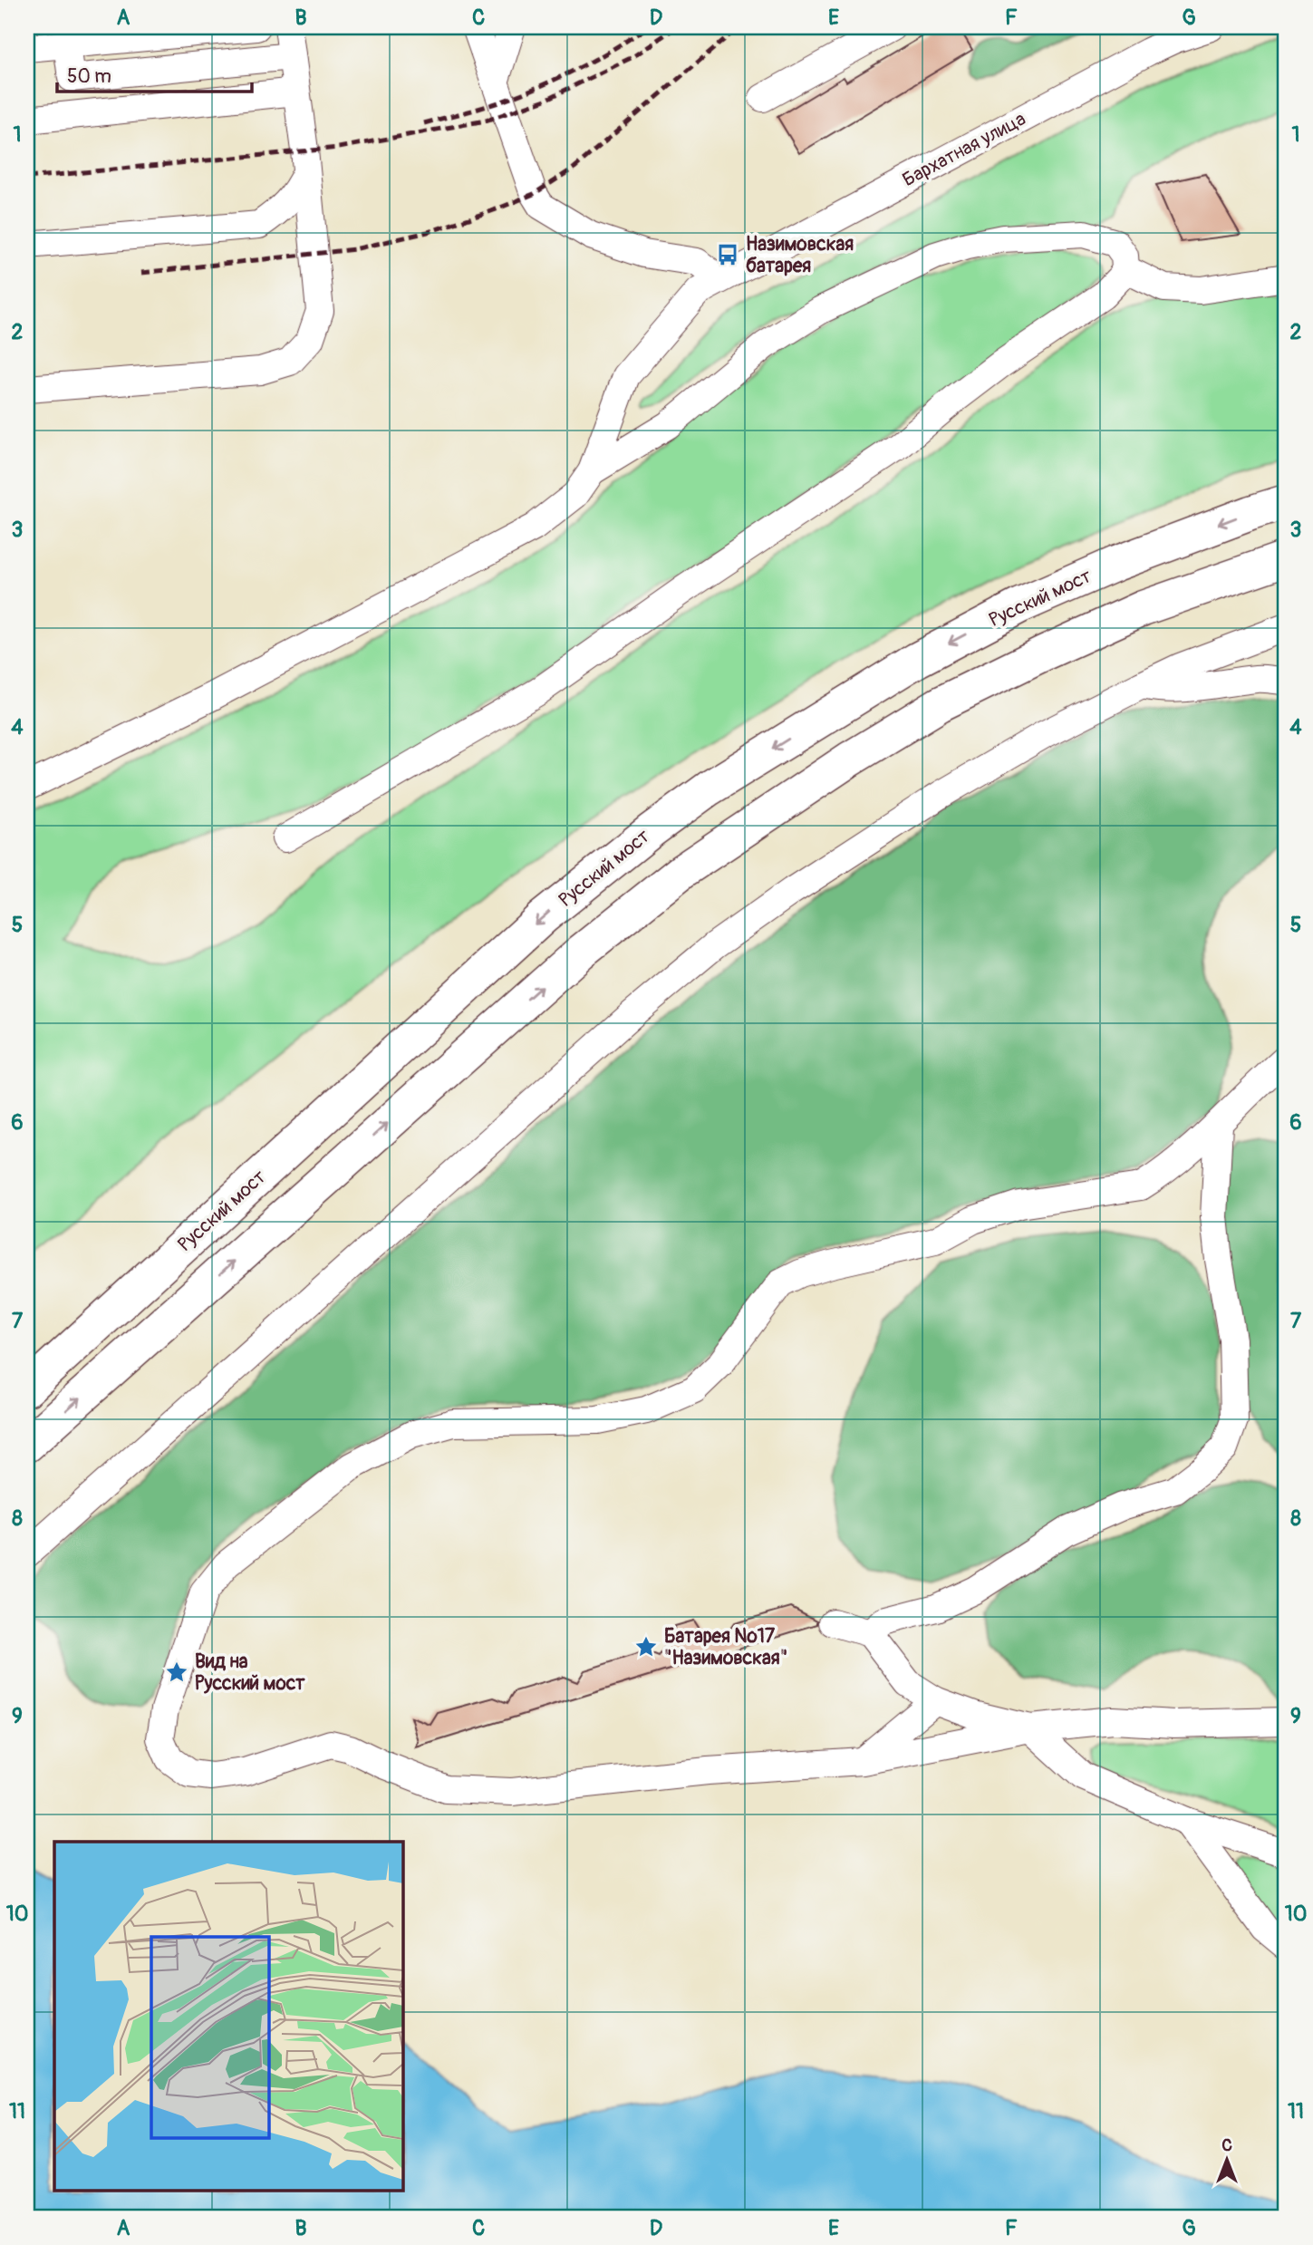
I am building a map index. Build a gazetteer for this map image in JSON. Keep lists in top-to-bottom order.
{
  "streets": {
    "main road": ["Русский мост"],
    "street": ["Бархатная улица"]
  },
  "places": {
    "bus stop": ["Назимовская батарея"],
    "place": ["Батарея №17 \"Назимовская\"", "Вид на Русский мост"]
  },
  "scale_bar": "50 m",
  "north": "top",
  "grid": {
    "columns": [
      "A",
      "B",
      "C",
      "D",
      "E",
      "F",
      "G"
    ],
    "rows": [
      "1",
      "2",
      "3",
      "4",
      "5",
      "6",
      "7",
      "8",
      "9",
      "10",
      "11"
    ]
  }
}
